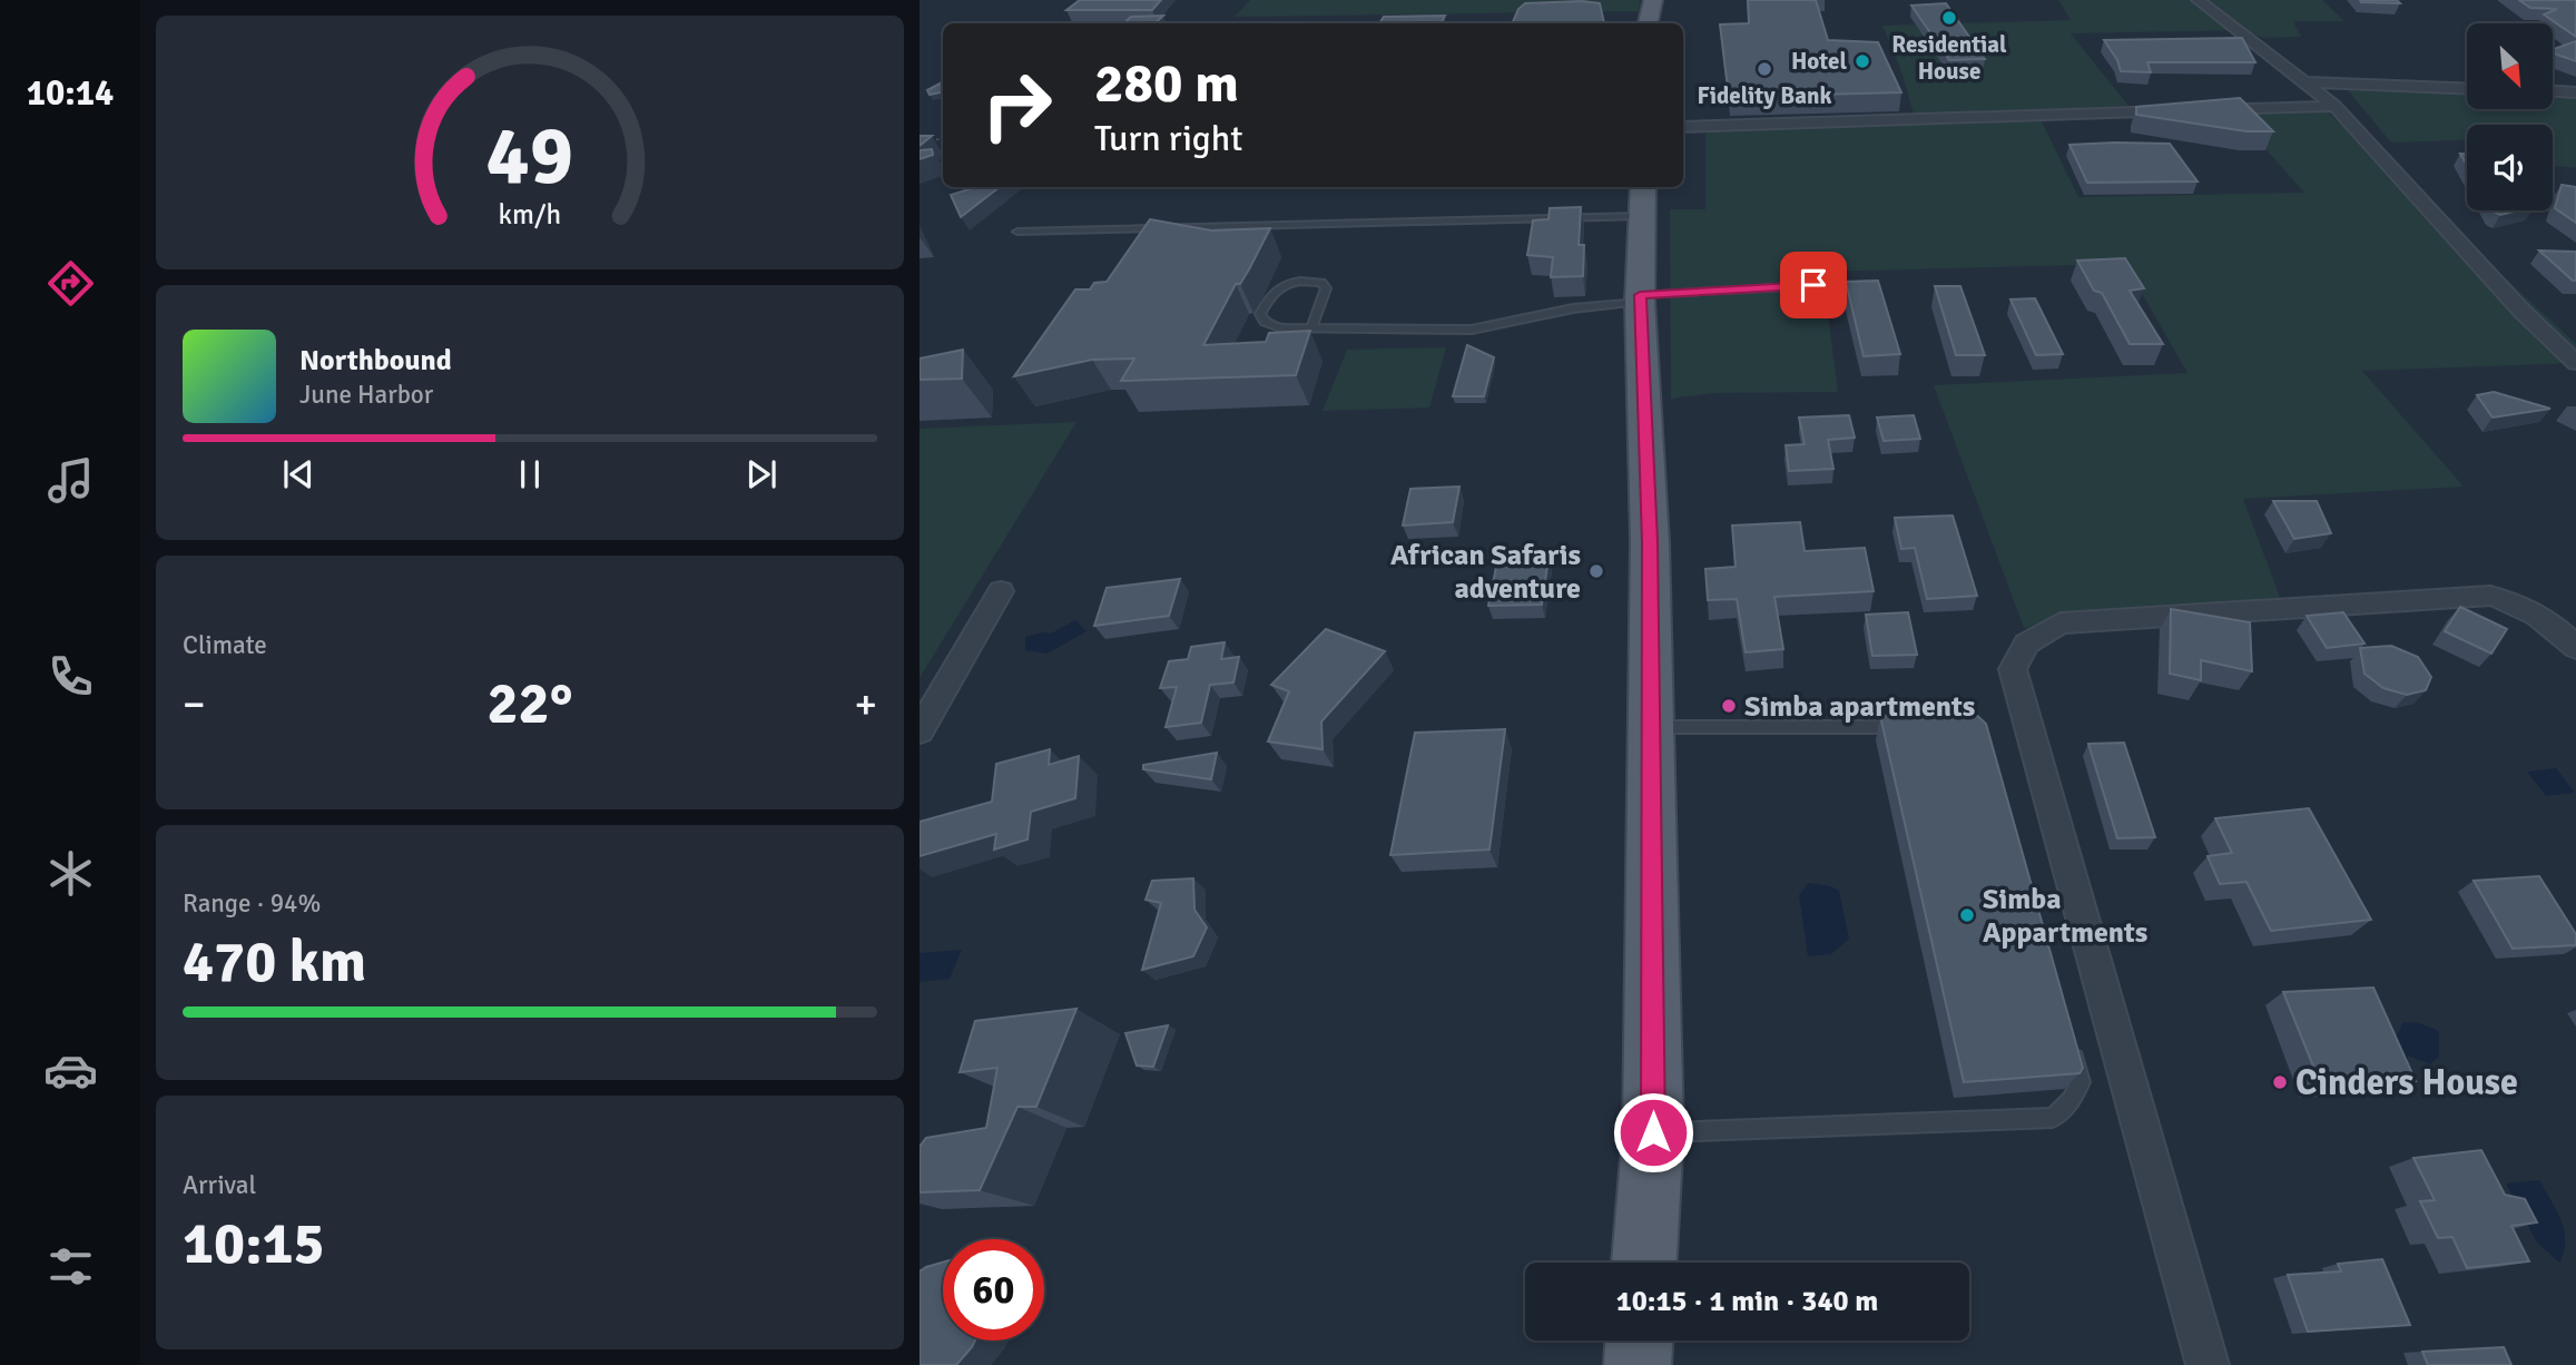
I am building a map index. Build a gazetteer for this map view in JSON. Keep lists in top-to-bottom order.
{
  "places": [
    "Residential House",
    "Hotel",
    "Fidelity Bank",
    "African Safaris adventure",
    "Simba apartments",
    "Simba Appartments",
    "Cinders House"
  ],
  "north": "bottom right",
  "page": {
    "tabs": "10:14",
    "turn": ["280 m", "Turn right"],
    "song": ["Northbound", "June Harbor"],
    "tile": [
      "Climate",
      ["Range · 94%", "470 km"],
      ["Arrival", "10:15"]
    ],
    "heat": ["−", "22°", "+"],
    "limit": "60",
    "trip": "10:15 · 1 min · 340 m",
    "gauge": ["49", "km/h"]
  }
}
